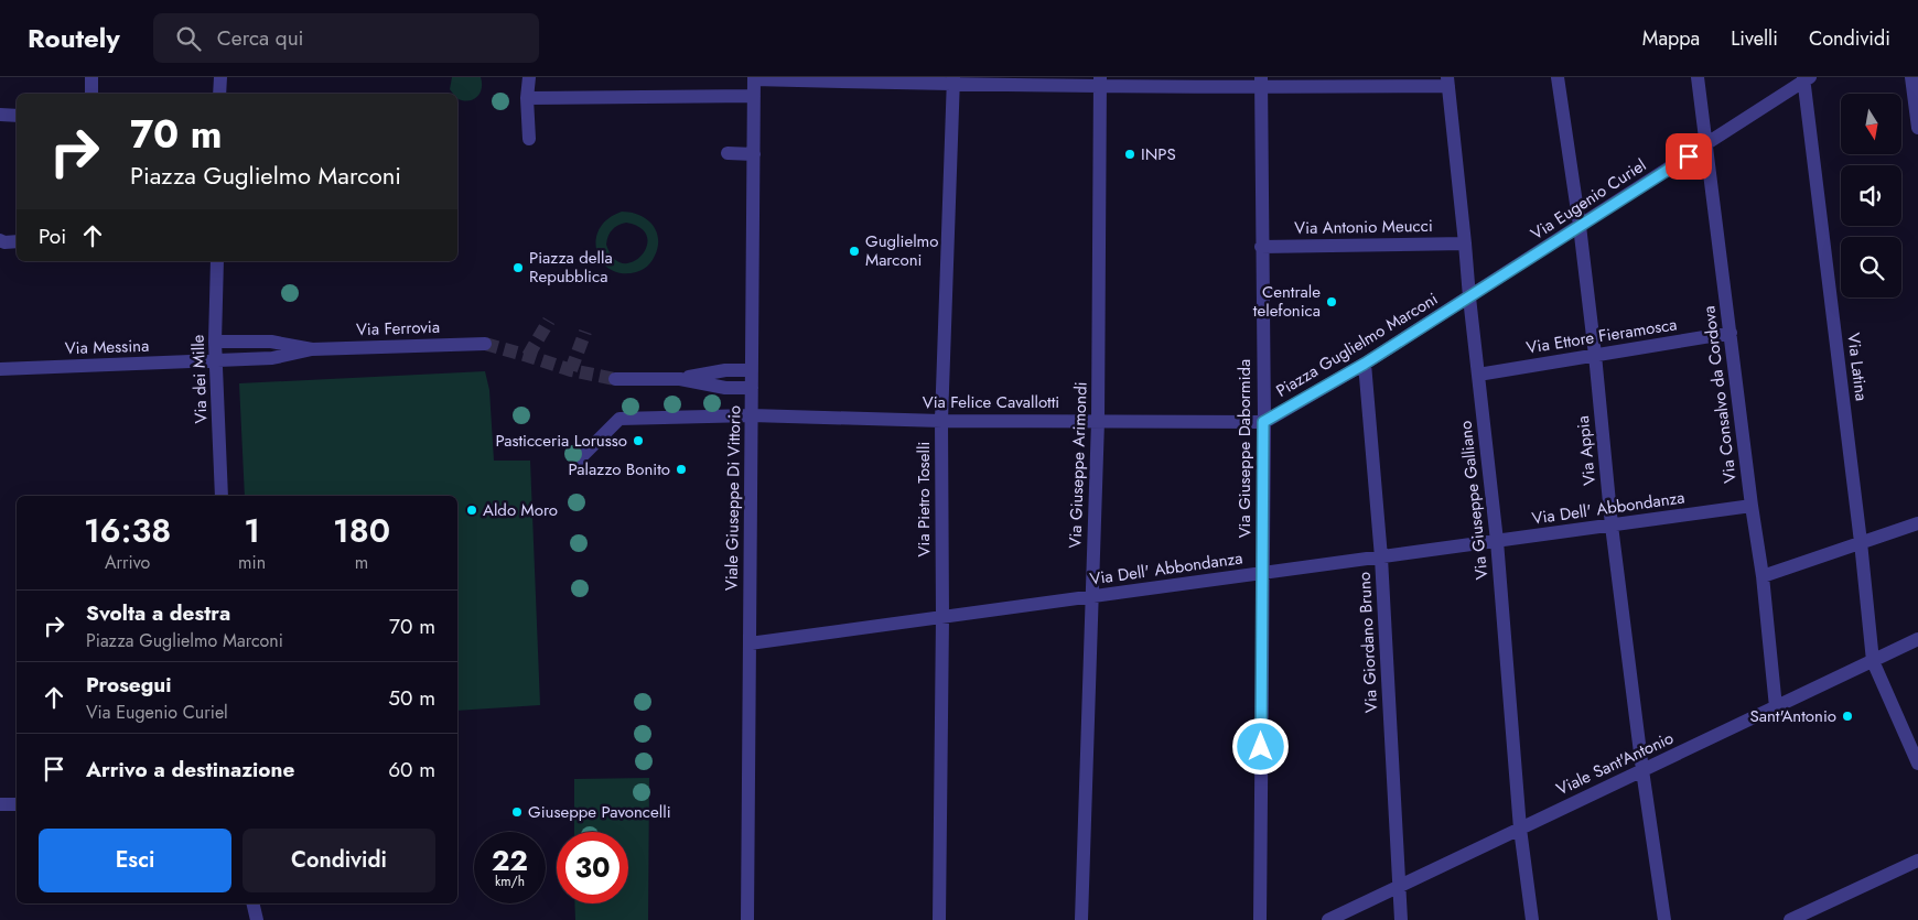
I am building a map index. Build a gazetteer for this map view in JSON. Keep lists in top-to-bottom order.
{
  "streets": {
    "street": [
      "Via Eugenio Curiel",
      "Via Antonio Meucci",
      "Via Ferrovia",
      "Via Ettore Fieramosca",
      "Piazza Guglielmo Marconi",
      "Via Messina",
      "Via Latina",
      "Via dei Mille",
      "Via Consalvo da Cordova",
      "Via Felice Cavallotti",
      "Via Giuseppe Dabormida",
      "Via Appia",
      "Via Giuseppe Arimondi",
      "Viale Giuseppe Di Vittorio",
      "Via Pietro Toselli",
      "Via Giuseppe Galliano",
      "Via Dell' Abbondanza",
      "Via Giordano Bruno",
      "Viale Sant'Antonio"
    ]
  },
  "crossings": [
    ["Via Eugenio Curiel", "Piazza Guglielmo Marconi"],
    ["Via Eugenio Curiel", "Via Latina"],
    ["Via Eugenio Curiel", "Via Consalvo da Cordova"],
    ["Via Eugenio Curiel", "Via Appia"],
    ["Via Eugenio Curiel", "Via Giuseppe Galliano"],
    ["Via Antonio Meucci", "Via Giuseppe Dabormida"],
    ["Via Antonio Meucci", "Via Giuseppe Galliano"],
    ["Via Ferrovia", "Via Messina"],
    ["Via Ferrovia", "Via dei Mille"],
    ["Via Ettore Fieramosca", "Via Consalvo da Cordova"],
    ["Via Ettore Fieramosca", "Via Appia"],
    ["Via Ettore Fieramosca", "Via Giuseppe Galliano"],
    ["Piazza Guglielmo Marconi", "Via Felice Cavallotti"],
    ["Piazza Guglielmo Marconi", "Via Giuseppe Dabormida"],
    ["Piazza Guglielmo Marconi", "Via Giuseppe Galliano"],
    ["Piazza Guglielmo Marconi", "Via Giordano Bruno"],
    ["Via Messina", "Via dei Mille"],
    ["Via Latina", "Viale Sant'Antonio"],
    ["Via Consalvo da Cordova", "Via Dell' Abbondanza"],
    ["Via Consalvo da Cordova", "Viale Sant'Antonio"],
    ["Via Felice Cavallotti", "Via Giuseppe Dabormida"],
    ["Via Felice Cavallotti", "Via Giuseppe Arimondi"],
    ["Via Felice Cavallotti", "Viale Giuseppe Di Vittorio"],
    ["Via Felice Cavallotti", "Via Pietro Toselli"],
    ["Via Giuseppe Dabormida", "Via Dell' Abbondanza"],
    ["Via Appia", "Via Dell' Abbondanza"],
    ["Via Appia", "Viale Sant'Antonio"],
    ["Via Giuseppe Arimondi", "Via Dell' Abbondanza"],
    ["Viale Giuseppe Di Vittorio", "Via Dell' Abbondanza"],
    ["Via Pietro Toselli", "Via Dell' Abbondanza"],
    ["Via Giuseppe Galliano", "Via Dell' Abbondanza"],
    ["Via Giuseppe Galliano", "Viale Sant'Antonio"],
    ["Via Dell' Abbondanza", "Via Giordano Bruno"],
    ["Via Giordano Bruno", "Viale Sant'Antonio"]
  ],
  "places": [
    "INPS",
    "Guglielmo Marconi",
    "Piazza della Repubblica",
    "Centrale telefonica",
    "Pasticceria Lorusso",
    "Palazzo Bonito",
    "Aldo Moro",
    "Sant'Antonio",
    "Giuseppe Pavoncelli"
  ],
  "north": "bottom",
  "page": {
    "header": "Routely",
    "search": "Cerca qui",
    "nav": ["Mappa", "Livelli", "Condividi"],
    "turn": ["70 m", "Piazza Guglielmo Marconi"],
    "then": "Poi",
    "eta": [
      "16:38",
      "Arrivo",
      "1",
      "min",
      "180",
      "m"
    ],
    "list": [
      {
        "name": "Svolta a destra",
        "note": "Piazza Guglielmo Marconi",
        "value": "70 m"
      },
      {
        "name": "Prosegui",
        "note": "Via Eugenio Curiel",
        "value": "50 m"
      },
      {
        "name": "Arrivo a destinazione",
        "value": "60 m"
      }
    ],
    "buttons": ["Esci", "Condividi"],
    "speed": "22 km/h",
    "limit": "30"
  }
}
